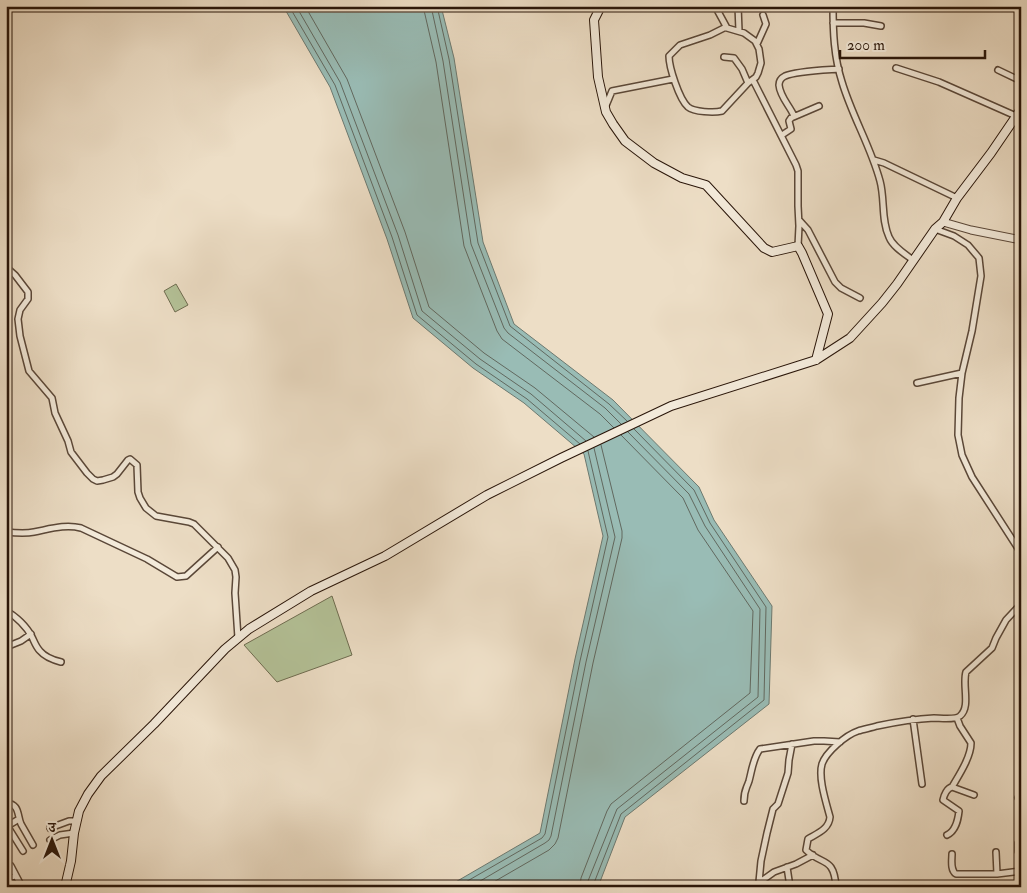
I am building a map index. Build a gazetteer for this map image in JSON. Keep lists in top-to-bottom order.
{
  "scale_bar": "200 m",
  "north": "top"
}
